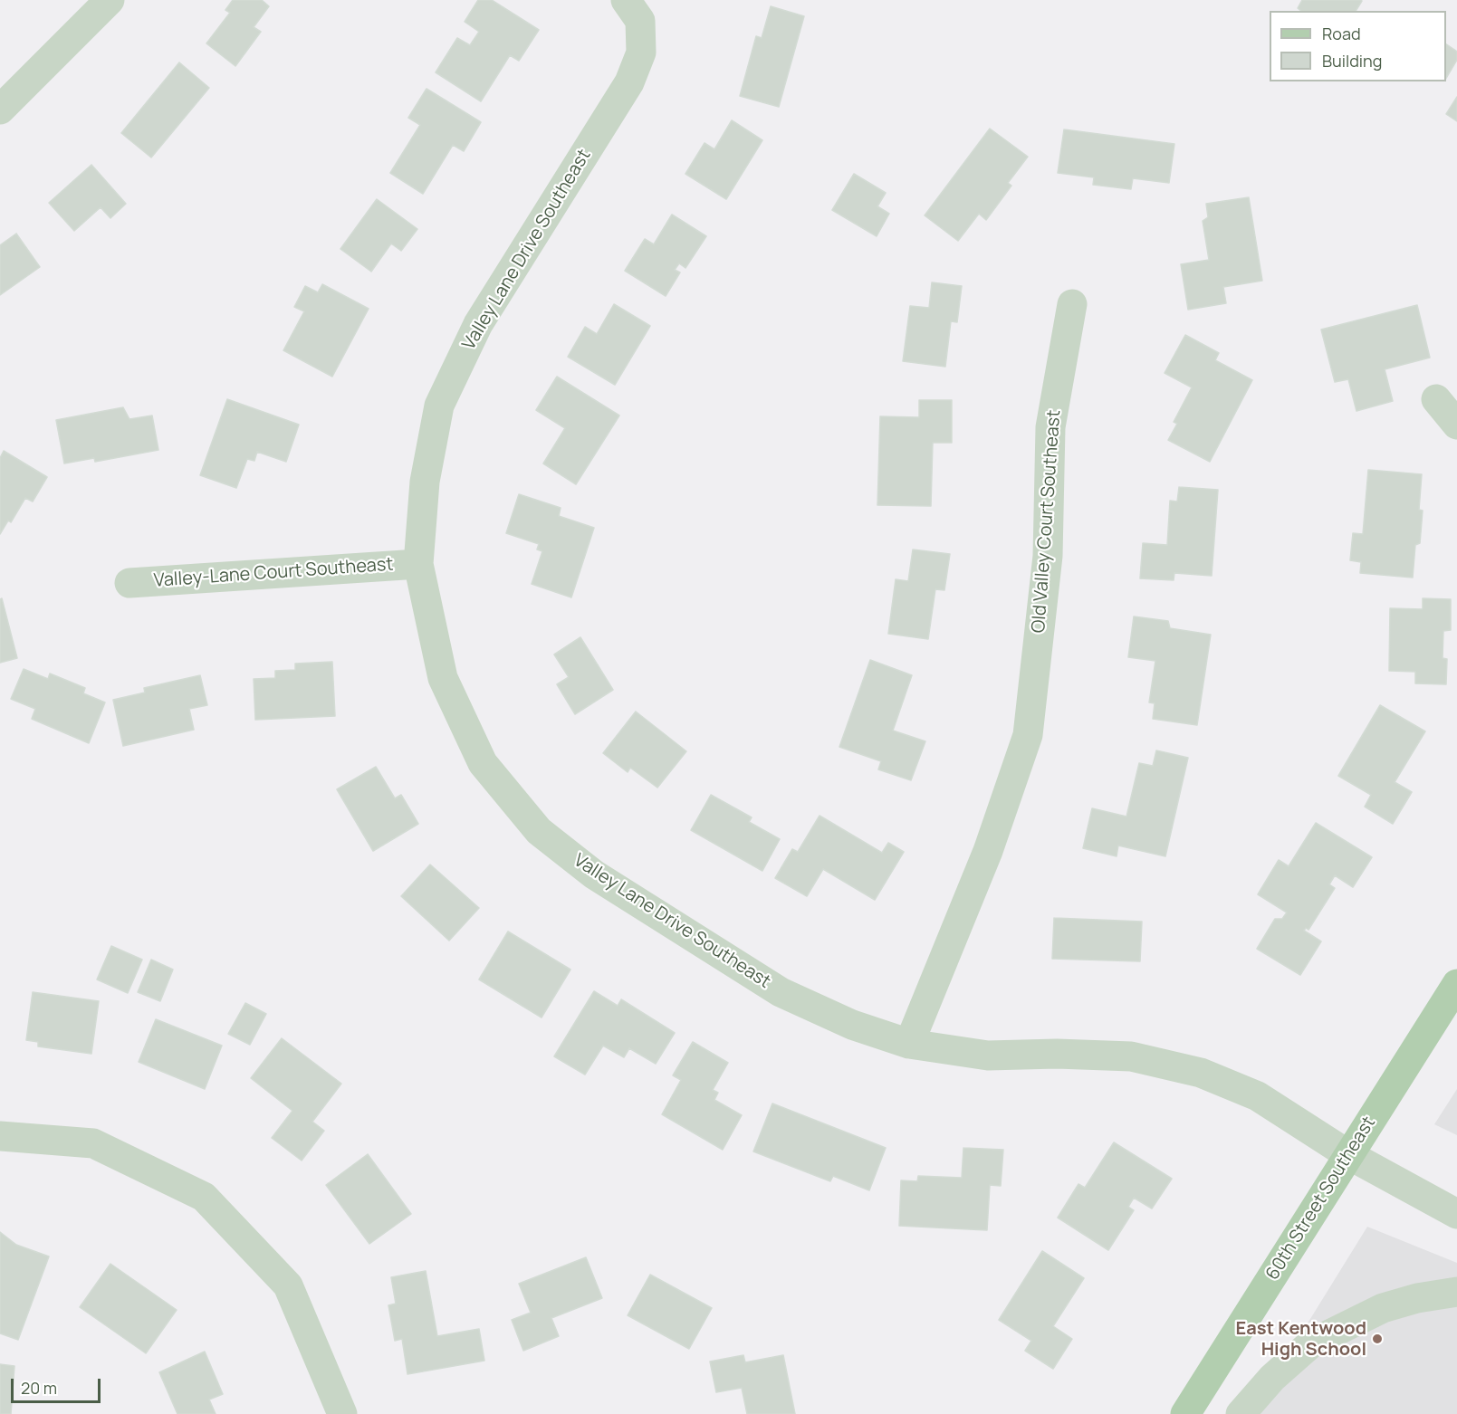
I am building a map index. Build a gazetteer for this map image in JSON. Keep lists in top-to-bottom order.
{
  "streets": {
    "main road": ["60th Street Southeast"],
    "street": ["Valley Lane Drive Southeast", "Old Valley Court Southeast", "Valley-Lane Court Southeast"]
  },
  "crossings": [
    ["Valley Lane Drive Southeast", "Old Valley Court Southeast"],
    ["Valley Lane Drive Southeast", "Valley-Lane Court Southeast"],
    ["Valley Lane Drive Southeast", "60th Street Southeast"]
  ],
  "places": ["East Kentwood High School"],
  "legend": ["Road", "Building"],
  "scale_bar": "20 m"
}
